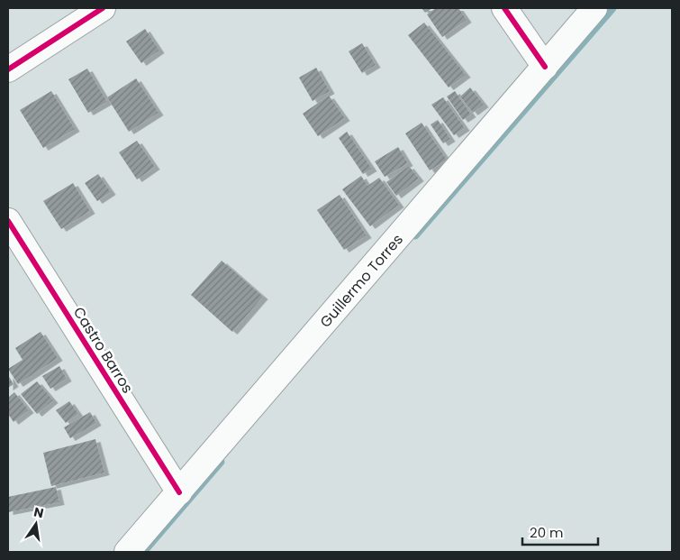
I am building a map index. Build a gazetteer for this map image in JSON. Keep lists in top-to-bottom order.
{
  "streets": {
    "main road": ["Guillermo Torres", "Castro Barros"]
  },
  "crossings": [
    ["Guillermo Torres", "Castro Barros"]
  ],
  "scale_bar": "20 m",
  "north": "top"
}
